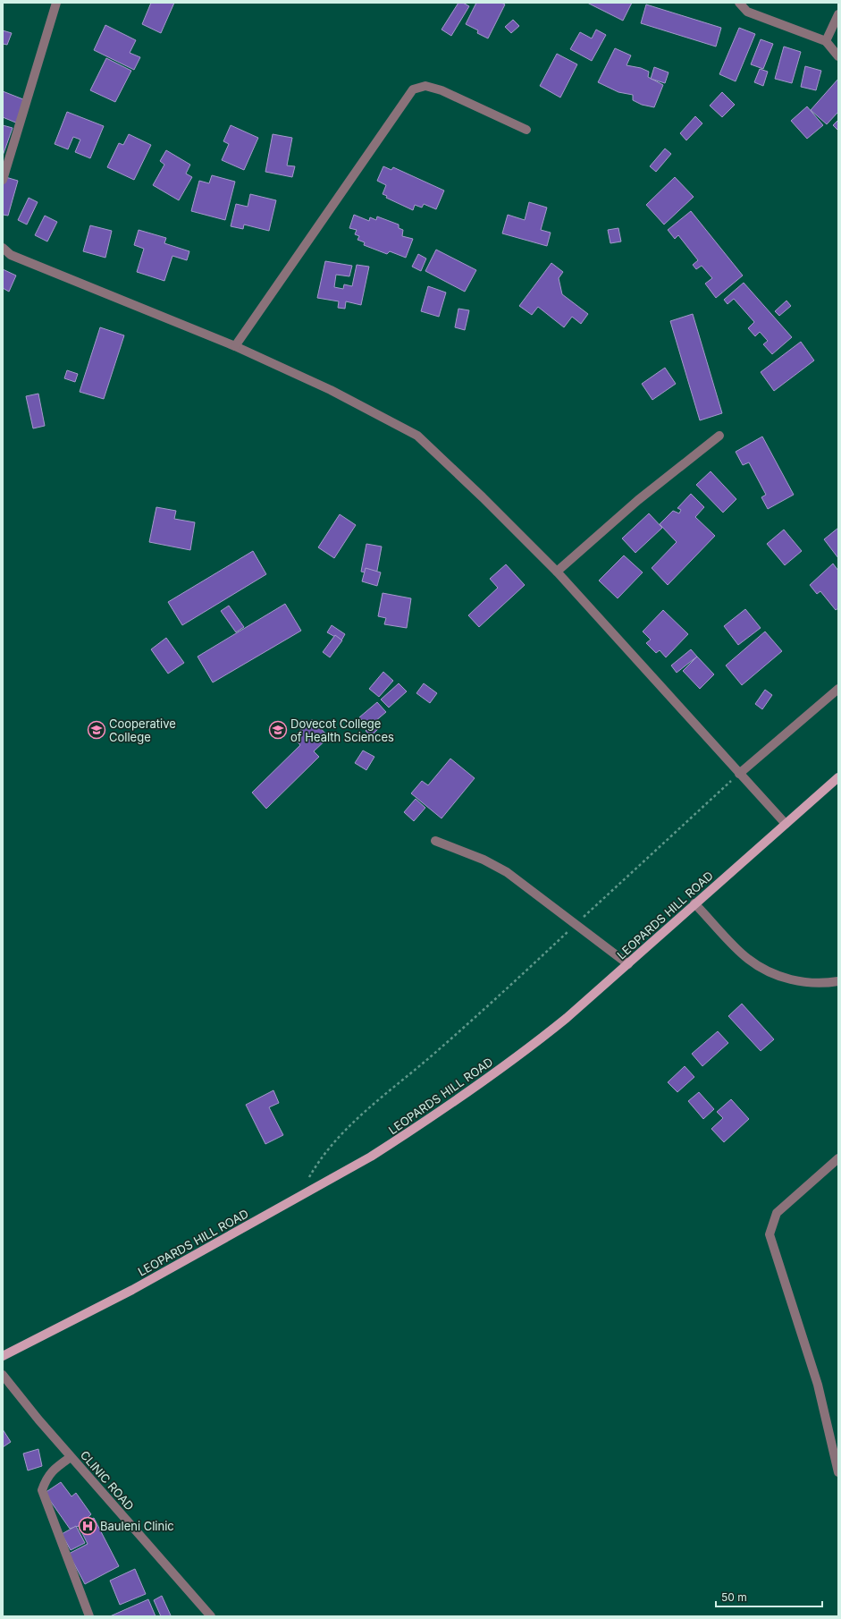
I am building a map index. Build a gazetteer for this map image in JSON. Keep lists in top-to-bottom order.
{
  "streets": {
    "main road": ["LEOPARDS HILL ROAD"],
    "street": ["CLINIC ROAD"]
  },
  "places": {
    "school or university": ["Cooperative College", "Dovecot College of Health Sciences"],
    "hospital": ["Bauleni Clinic"]
  },
  "scale_bar": "50 m"
}
